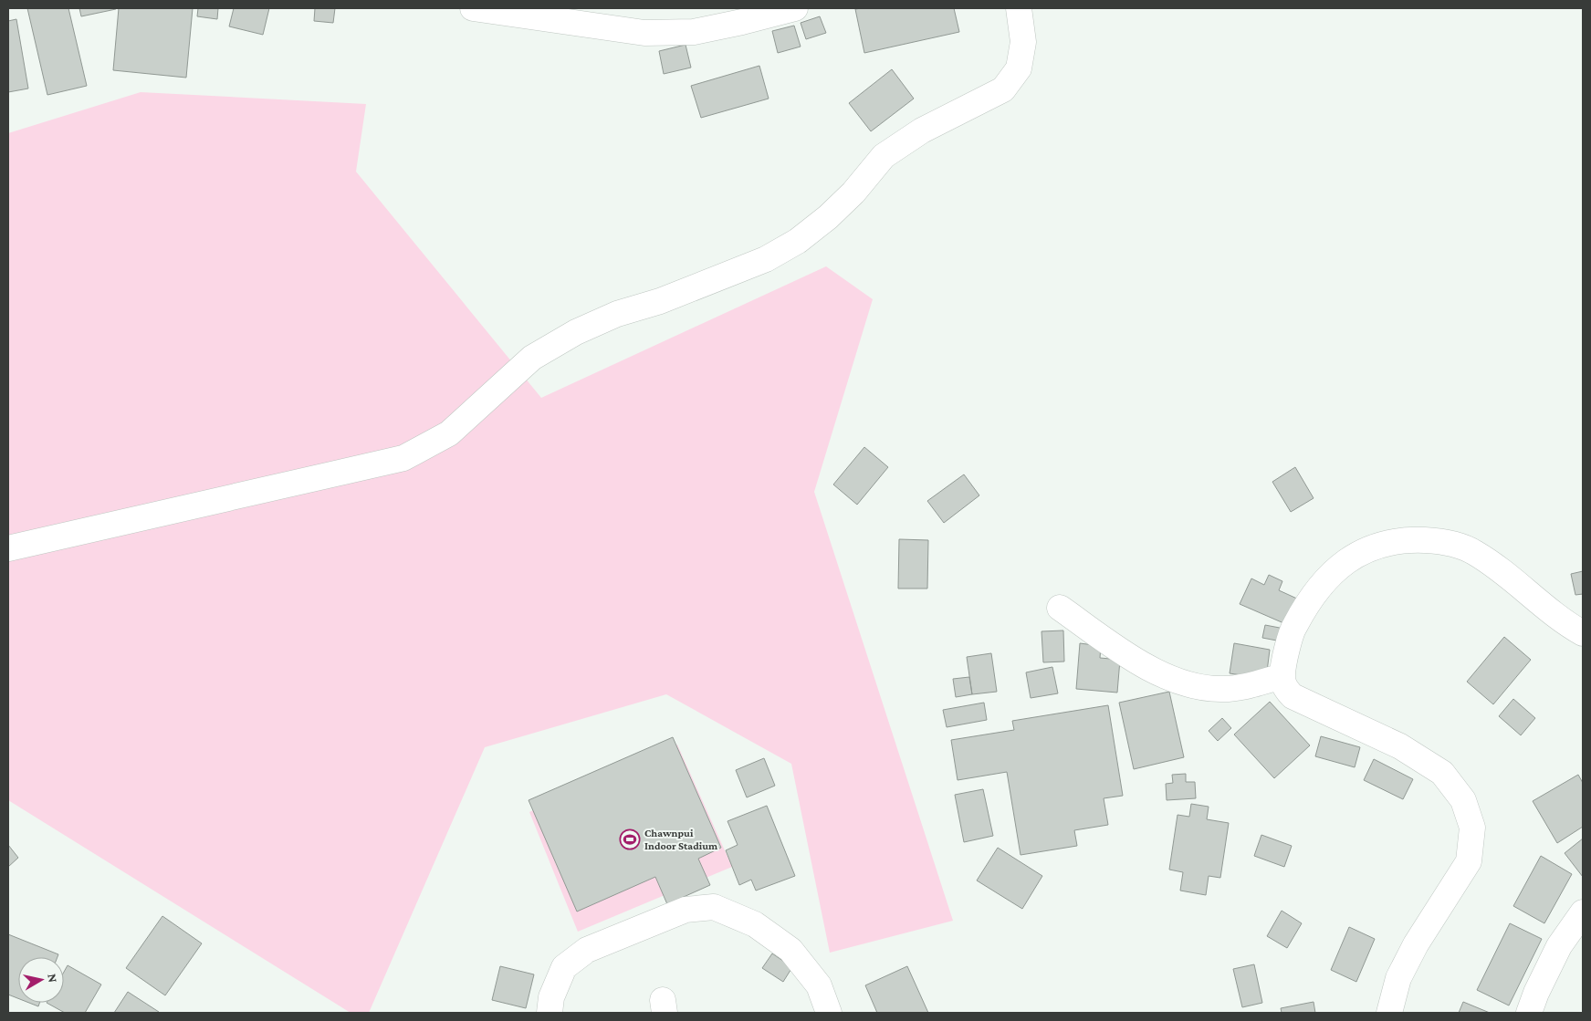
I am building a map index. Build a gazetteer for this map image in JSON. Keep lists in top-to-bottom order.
{
  "places": {
    "sports": ["Chawnpui Indoor Stadium"]
  },
  "north": "right"
}
